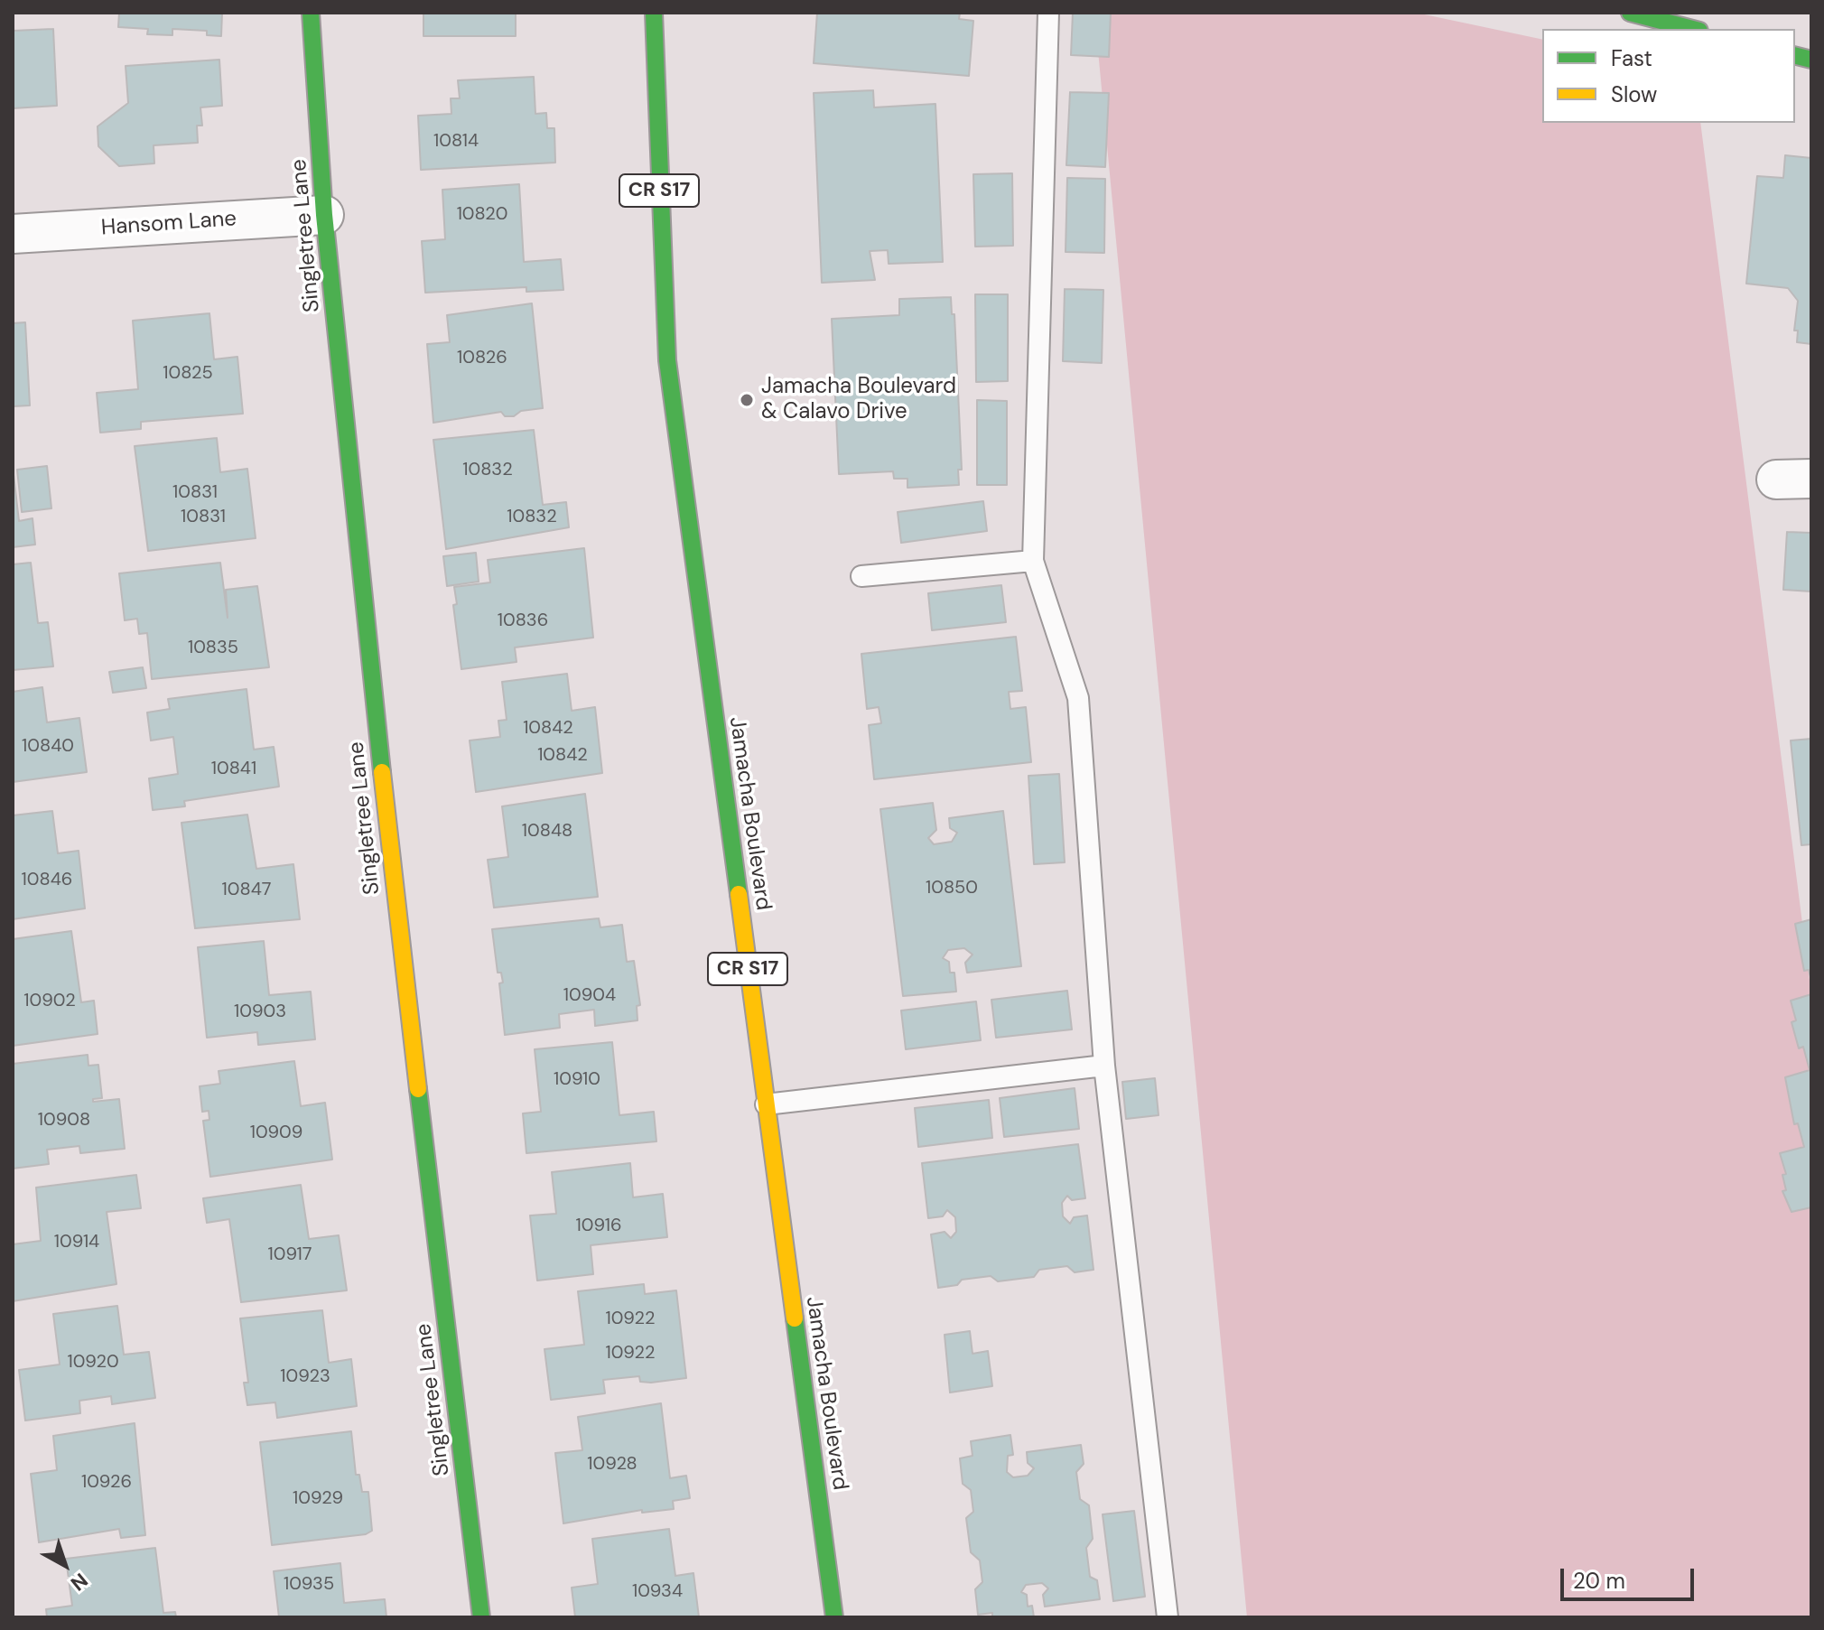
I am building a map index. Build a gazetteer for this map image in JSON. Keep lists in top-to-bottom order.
{
  "streets": {
    "street": [
      "CR S17",
      "Hansom Lane",
      "Singletree Lane",
      "Jamacha Boulevard"
    ]
  },
  "crossings": [
    ["Hansom Lane", "Singletree Lane"]
  ],
  "places": ["Jamacha Boulevard & Calavo Drive"],
  "house_numbers": [
    "10814",
    "10820",
    "10826",
    "10825",
    "10832",
    "10831",
    "10831",
    "10832",
    "10836",
    "10835",
    "10842",
    "10840",
    "10842",
    "10841",
    "10848",
    "10846",
    "10850",
    "10847",
    "10904",
    "10902",
    "10903",
    "10910",
    "10908",
    "10909",
    "10916",
    "10914",
    "10917",
    "10922",
    "10922",
    "10920",
    "10923",
    "10928",
    "10926",
    "10929",
    "10935",
    "10934"
  ],
  "legend": ["Fast", "Slow"],
  "scale_bar": "20 m",
  "north": "bottom right"
}
